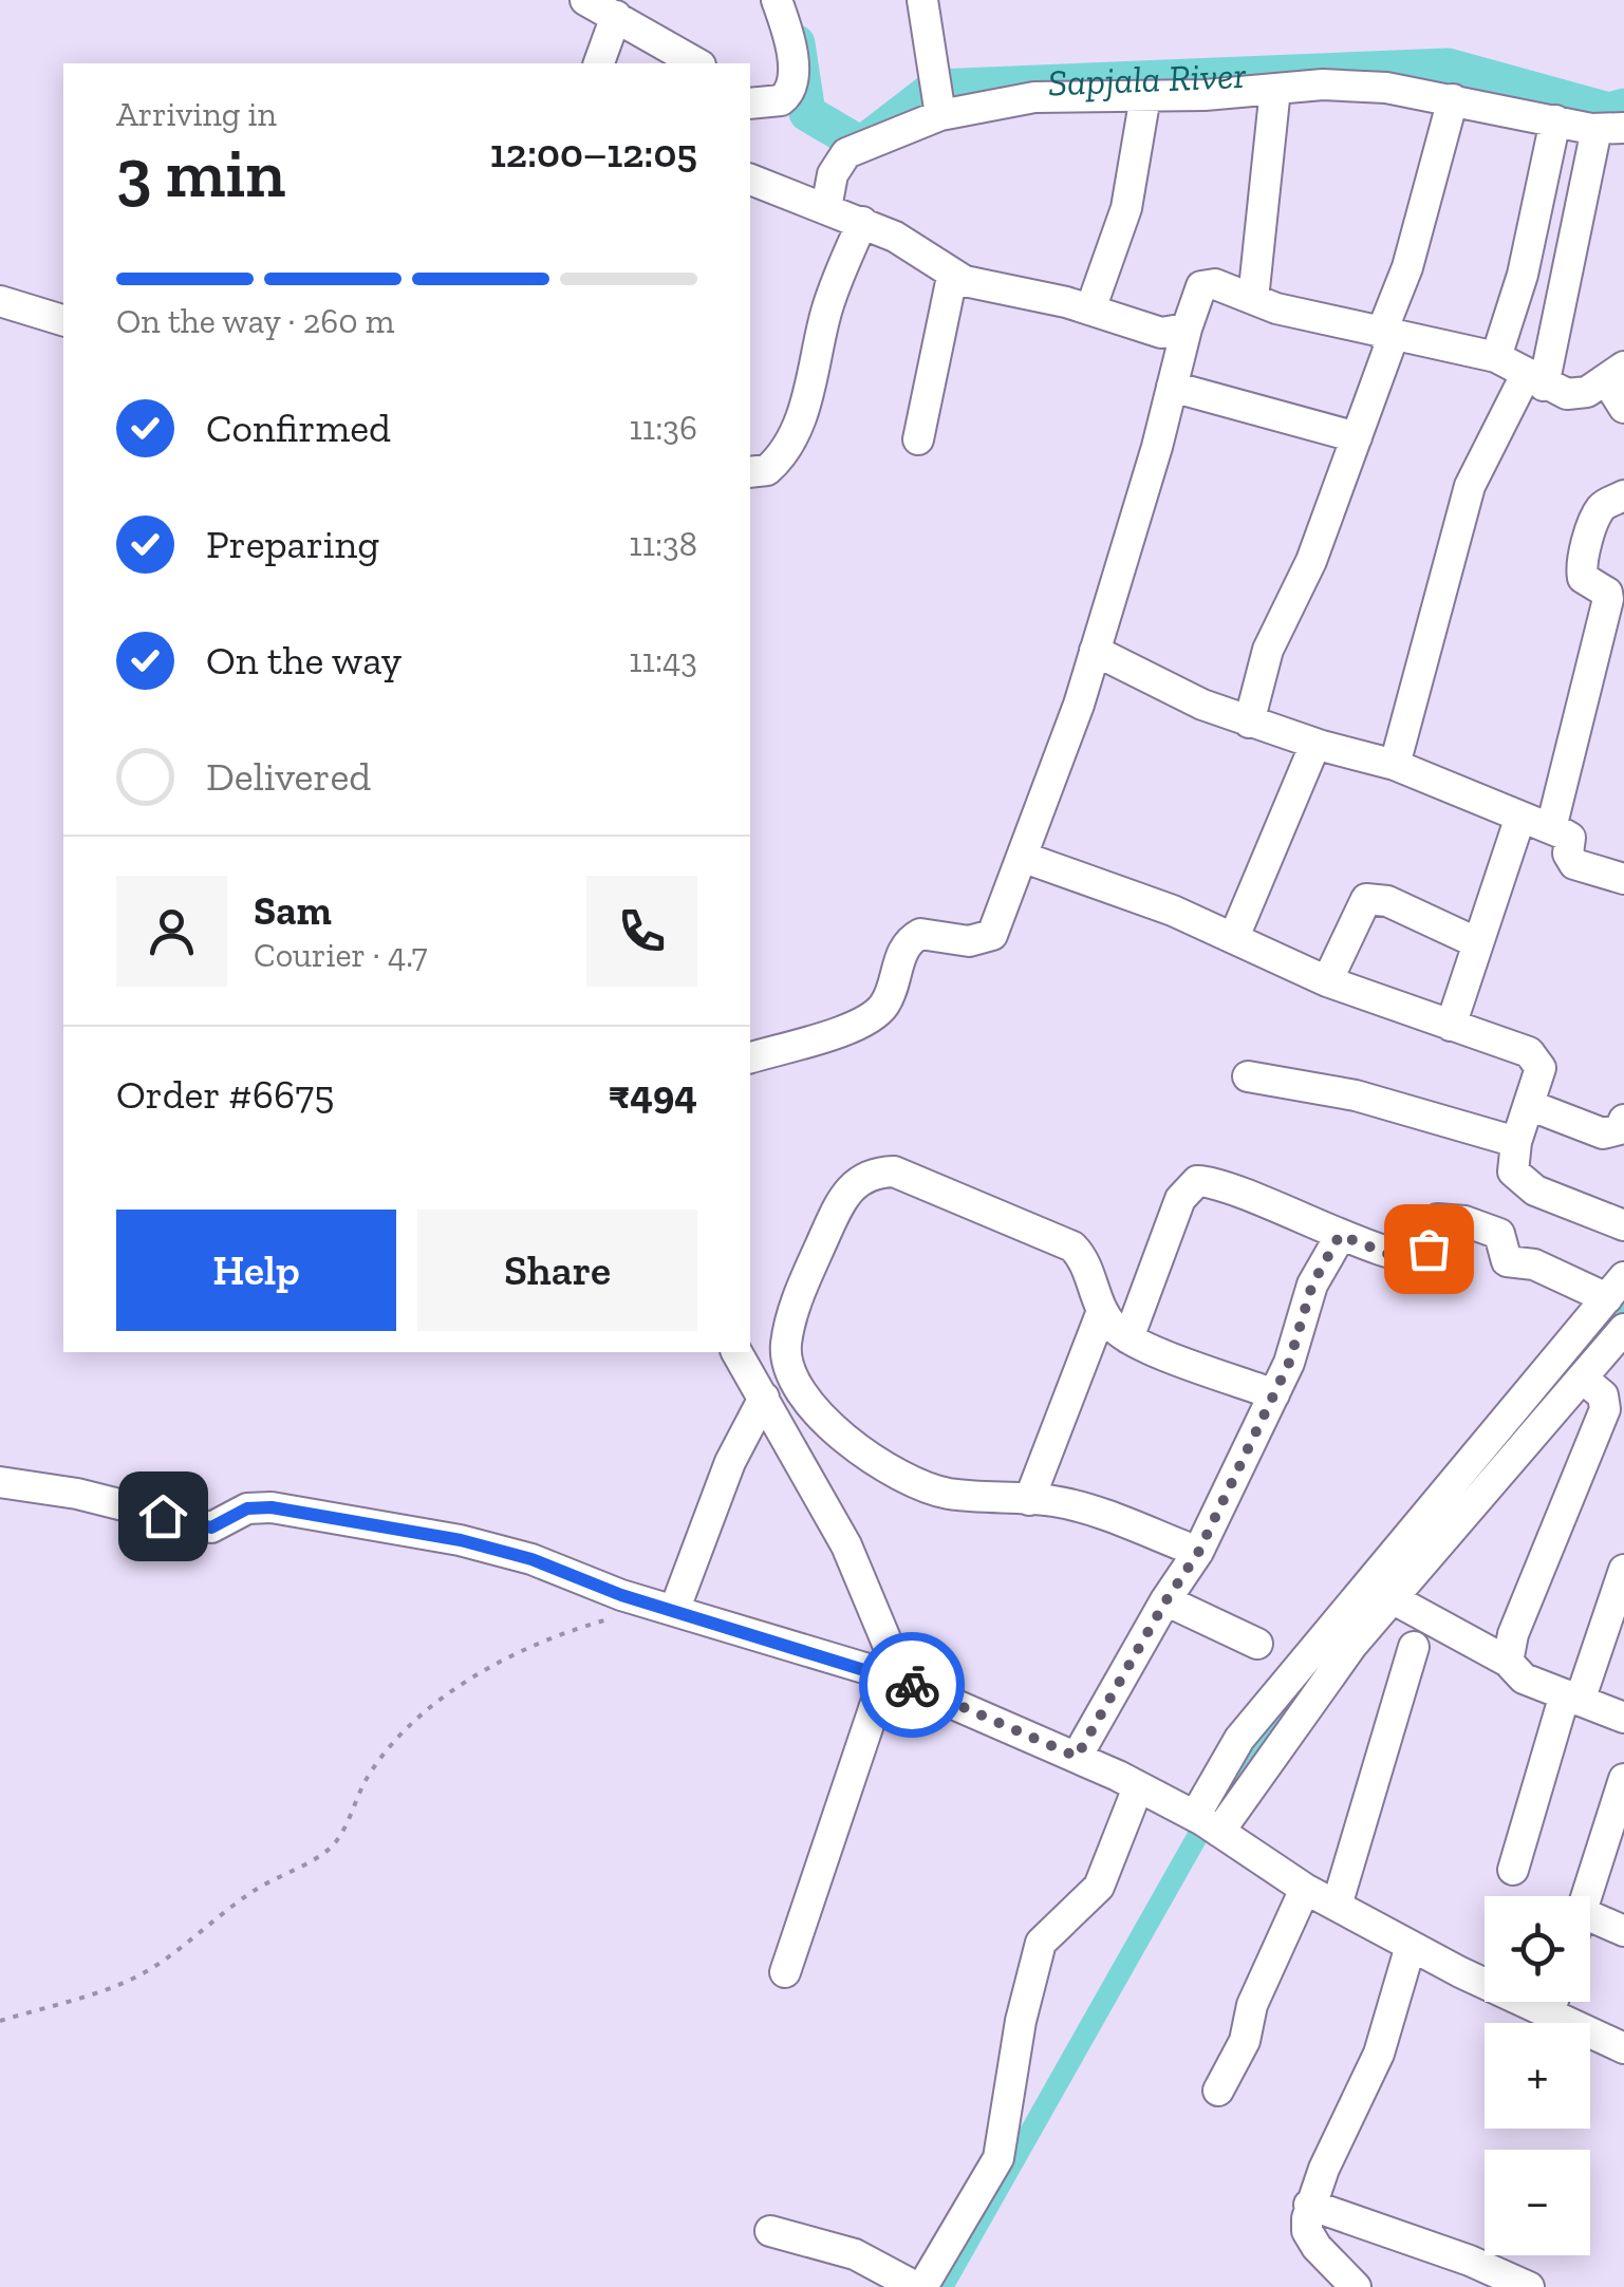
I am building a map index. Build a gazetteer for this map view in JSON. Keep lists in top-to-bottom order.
{
  "water": ["Sapjala River"],
  "page": {
    "heading": ["3 min", "Arriving in", "12:00–12:05"],
    "panel": [
      "Sam",
      "Courier · 4.7",
      "Order #6675",
      "₹494"
    ],
    "bar": "On the way · 260 m",
    "list": [
      ["Confirmed", "11:36"],
      ["Preparing", "11:38"],
      ["On the way", "11:43"],
      "Delivered"
    ],
    "buttons": ["Help", "Share"],
    "map_buttons": ["+", "−"]
  }
}
